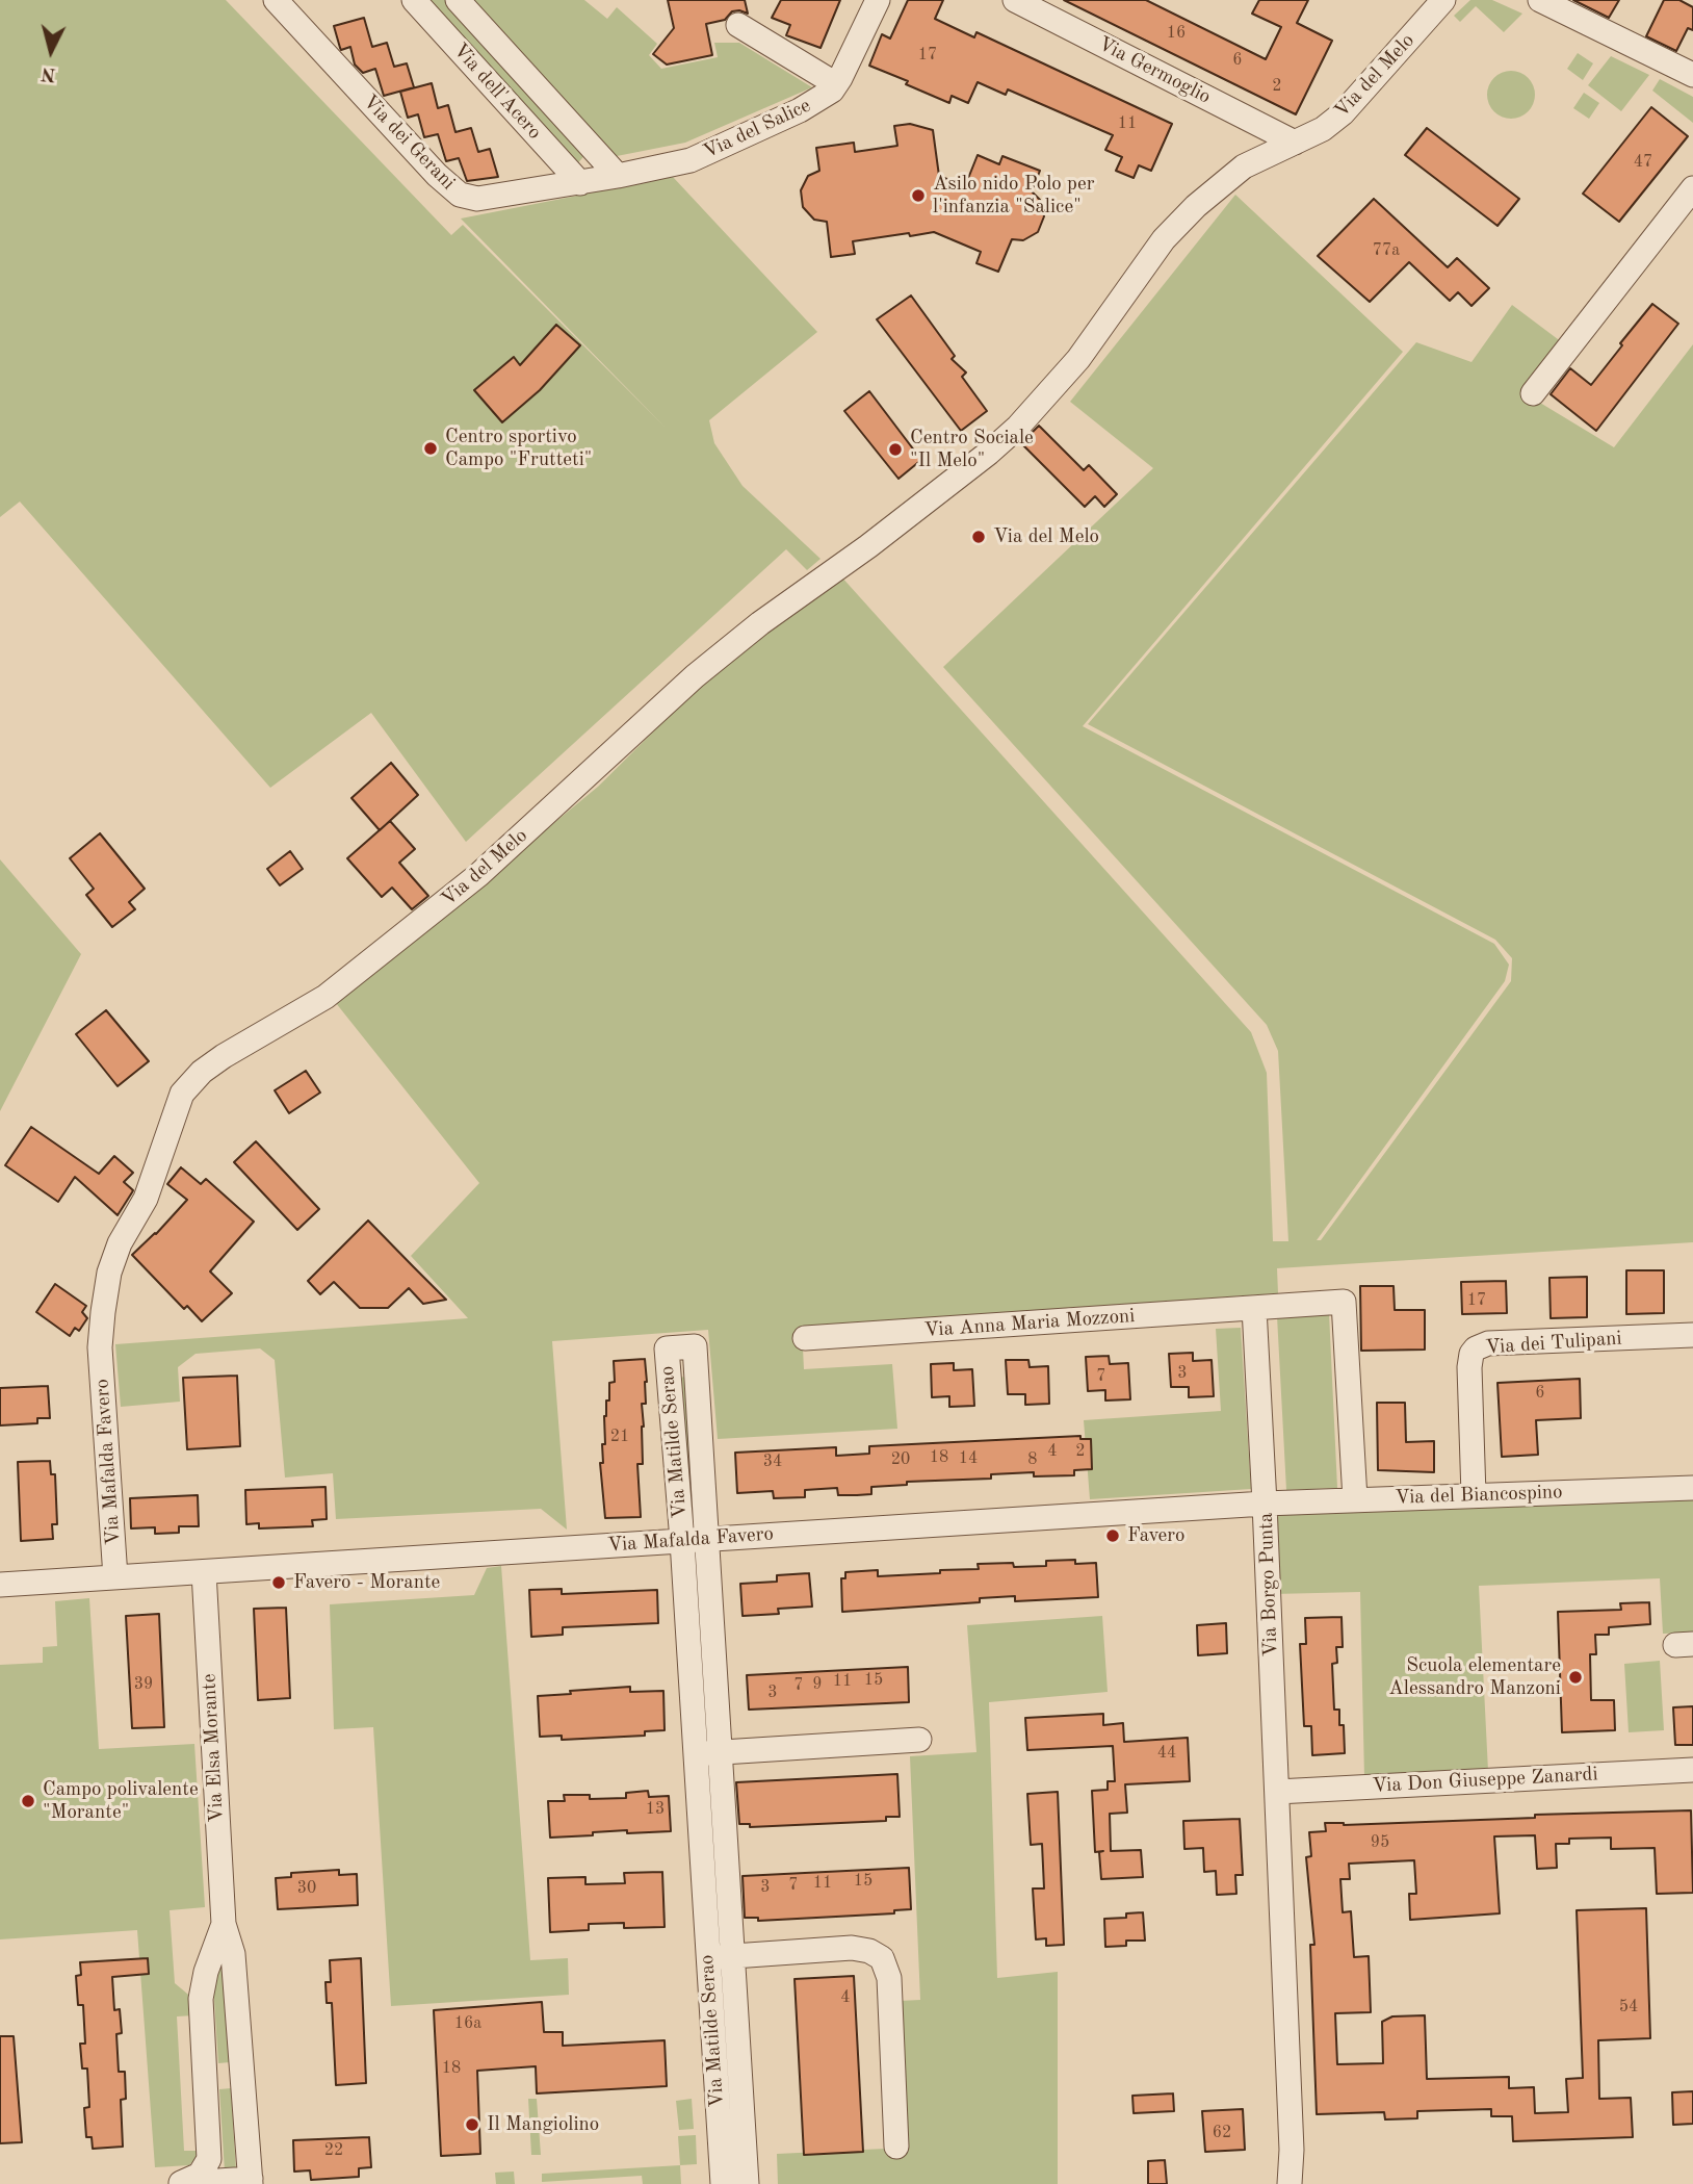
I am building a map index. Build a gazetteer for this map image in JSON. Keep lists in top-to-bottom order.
{
  "streets": {
    "street": [
      "Via Germoglio",
      "Via del Melo",
      "Via dell'Acero",
      "Via del Salice",
      "Via dei Gerani",
      "Via Anna Maria Mozzoni",
      "Via dei Tulipani",
      "Via Matilde Serao",
      "Via Mafalda Favero",
      "Via del Biancospino",
      "Via Borgo Punta",
      "Via Elsa Morante",
      "Via Don Giuseppe Zanardi"
    ]
  },
  "crossings": [
    ["Via Germoglio", "Via del Melo"],
    ["Via del Melo", "Via Mafalda Favero"],
    ["Via dell'Acero", "Via del Salice"],
    ["Via dell'Acero", "Via dei Gerani"],
    ["Via del Salice", "Via dei Gerani"],
    ["Via Anna Maria Mozzoni", "Via Borgo Punta"],
    ["Via dei Tulipani", "Via del Biancospino"],
    ["Via Matilde Serao", "Via Mafalda Favero"],
    ["Via Mafalda Favero", "Via del Biancospino"],
    ["Via Mafalda Favero", "Via Borgo Punta"],
    ["Via Mafalda Favero", "Via Elsa Morante"],
    ["Via del Biancospino", "Via Borgo Punta"],
    ["Via Borgo Punta", "Via Don Giuseppe Zanardi"]
  ],
  "places": [
    "Asilo nido Polo per l'infanzia \"Salice\"",
    "Centro sportivo Campo \"Frutteti\"",
    "Centro Sociale \"Il Melo\"",
    "Via del Melo",
    "Favero",
    "Favero - Morante",
    "Scuola elementare Alessandro Manzoni",
    "Campo polivalente \"Morante\"",
    "Il Mangiolino"
  ],
  "house_numbers": [
    "16",
    "17",
    "6",
    "2",
    "11",
    "47",
    "77a",
    "17",
    "3",
    "7",
    "6",
    "21",
    "4",
    "2",
    "18",
    "14",
    "20",
    "8",
    "34",
    "15",
    "11",
    "39",
    "9",
    "7",
    "3",
    "44",
    "13",
    "95",
    "15",
    "11",
    "7",
    "3",
    "30",
    "4",
    "54",
    "16a",
    "18",
    "62",
    "22"
  ],
  "north": "bottom"
}
